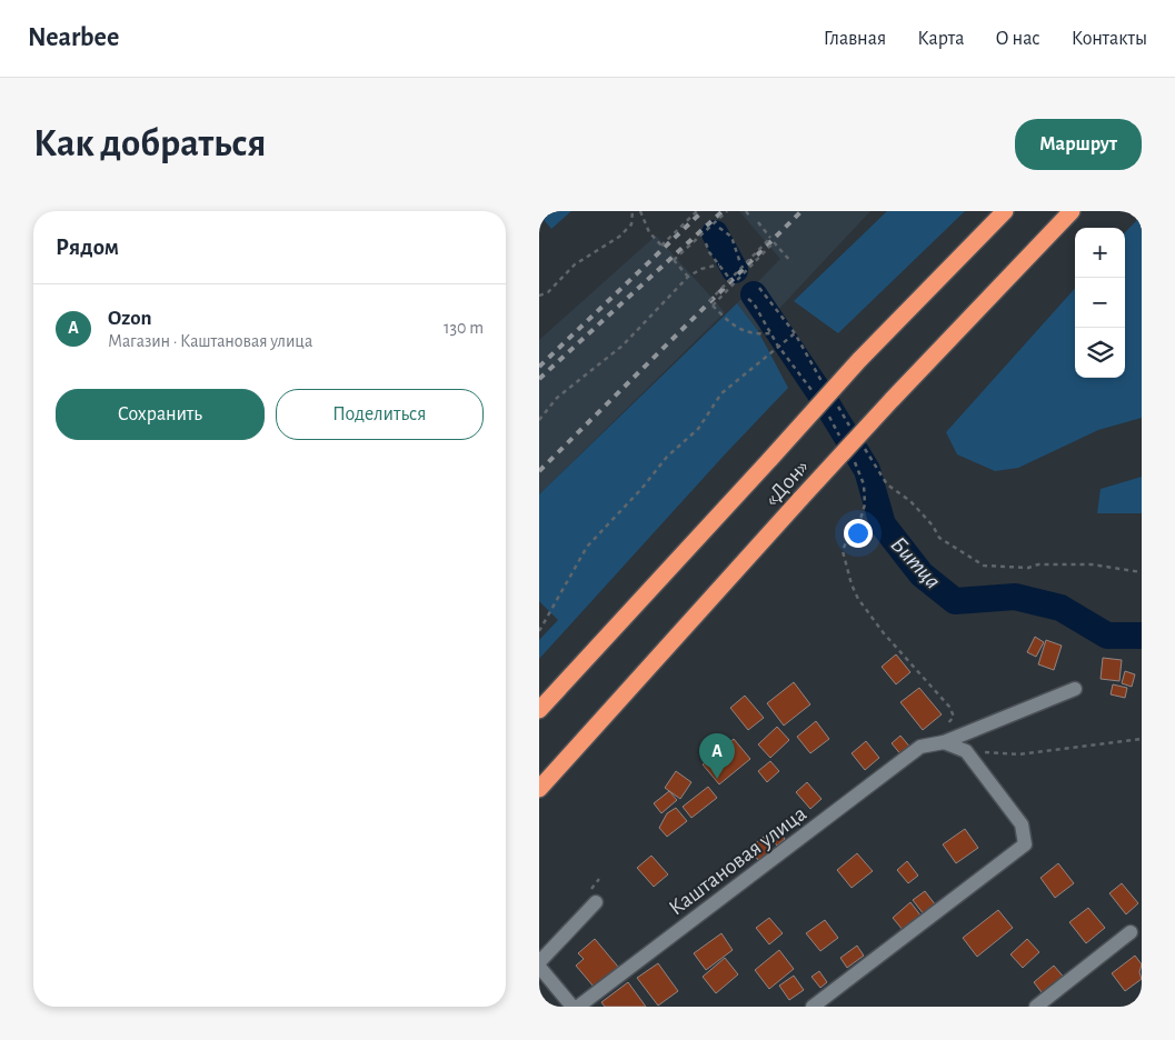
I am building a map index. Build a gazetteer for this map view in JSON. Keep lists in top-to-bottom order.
{
  "streets": {
    "highway": ["«Дон»"],
    "street": ["Каштановая улица"]
  },
  "water": ["Битца"],
  "page": {
    "header": "Nearbee",
    "nav": [
      "Главная",
      "Карта",
      "О нас",
      "Контакты"
    ],
    "buttons": [
      "Маршрут",
      ["Сохранить", "Поделиться"]
    ],
    "title": "Как добраться",
    "heading": "Рядом",
    "map_buttons": ["+", "−"],
    "list": [
      {
        "mark": "A",
        "name": "Ozon",
        "note": "Магазин · Каштановая улица",
        "value": "130 m"
      }
    ],
    "pins": "A"
  }
}
